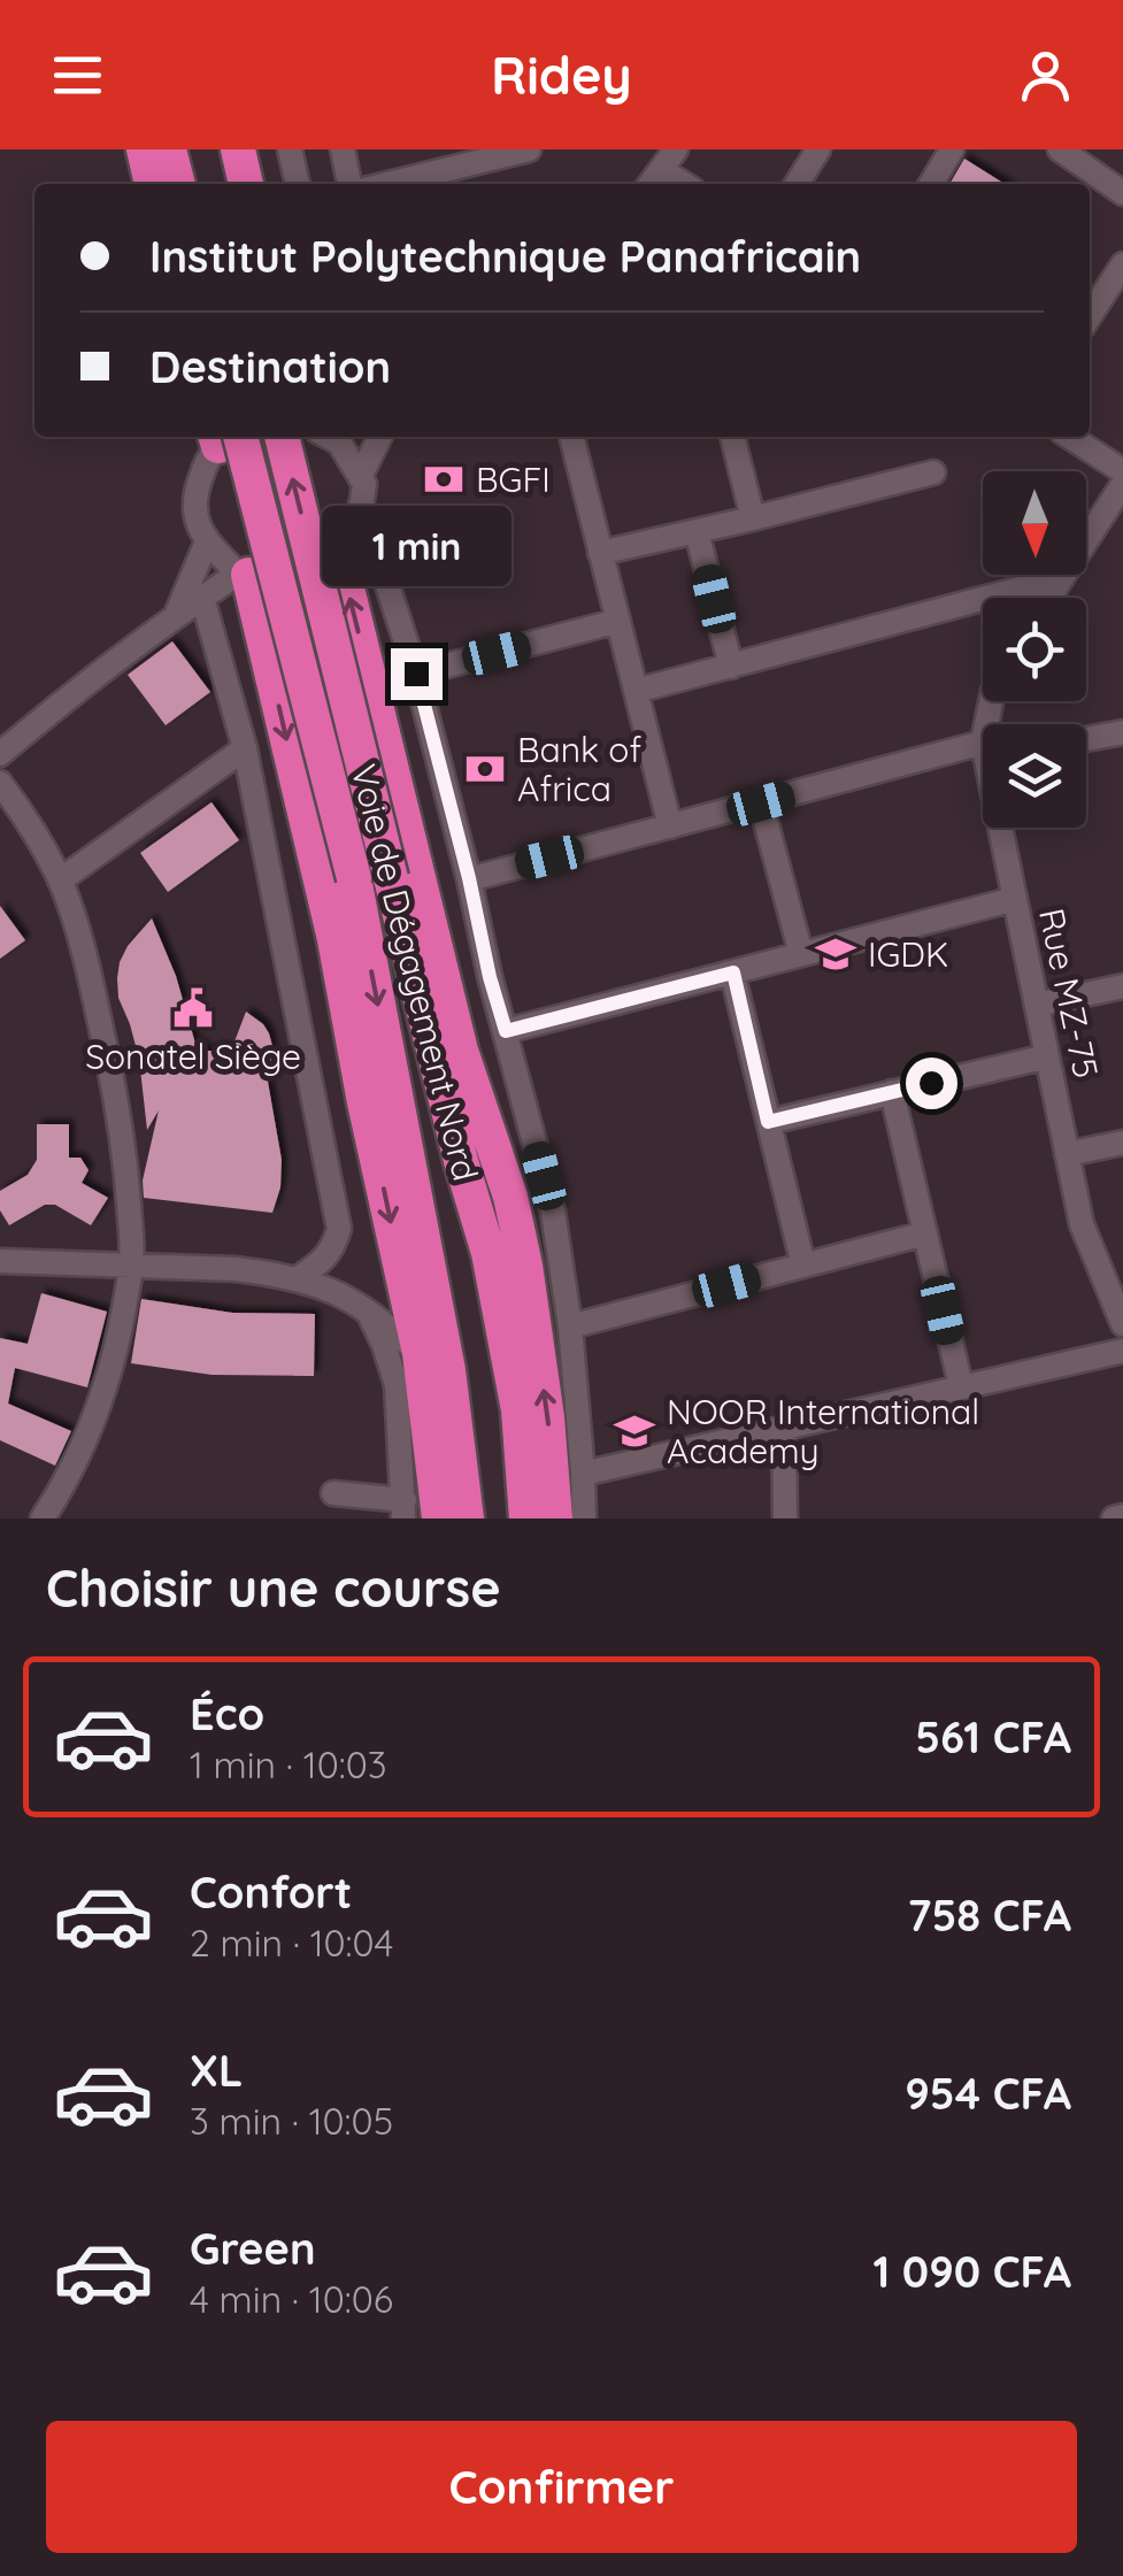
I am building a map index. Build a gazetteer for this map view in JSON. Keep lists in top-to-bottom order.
{
  "streets": {
    "highway": ["Voie de Dégagement Nord"],
    "street": ["Rue MZ-75"]
  },
  "places": {
    "bank": ["BGFI", "Bank of Africa"],
    "school or university": ["IGDK", "NOOR International Academy"],
    "public building": ["Sonatel Siège"]
  },
  "north": "bottom",
  "page": {
    "header": "Ridey",
    "banner": ["Institut Polytechnique Panafricain", "Destination"],
    "bubble": "1 min",
    "heading": "Choisir une course",
    "list": [
      {
        "name": "Éco",
        "note": "1 min · 10:03",
        "value": "561 CFA"
      },
      {
        "name": "Confort",
        "note": "2 min · 10:04",
        "value": "758 CFA"
      },
      {
        "name": "XL",
        "note": "3 min · 10:05",
        "value": "954 CFA"
      },
      {
        "name": "Green",
        "note": "4 min · 10:06",
        "value": "1 090 CFA"
      }
    ],
    "buttons": "Confirmer"
  }
}
